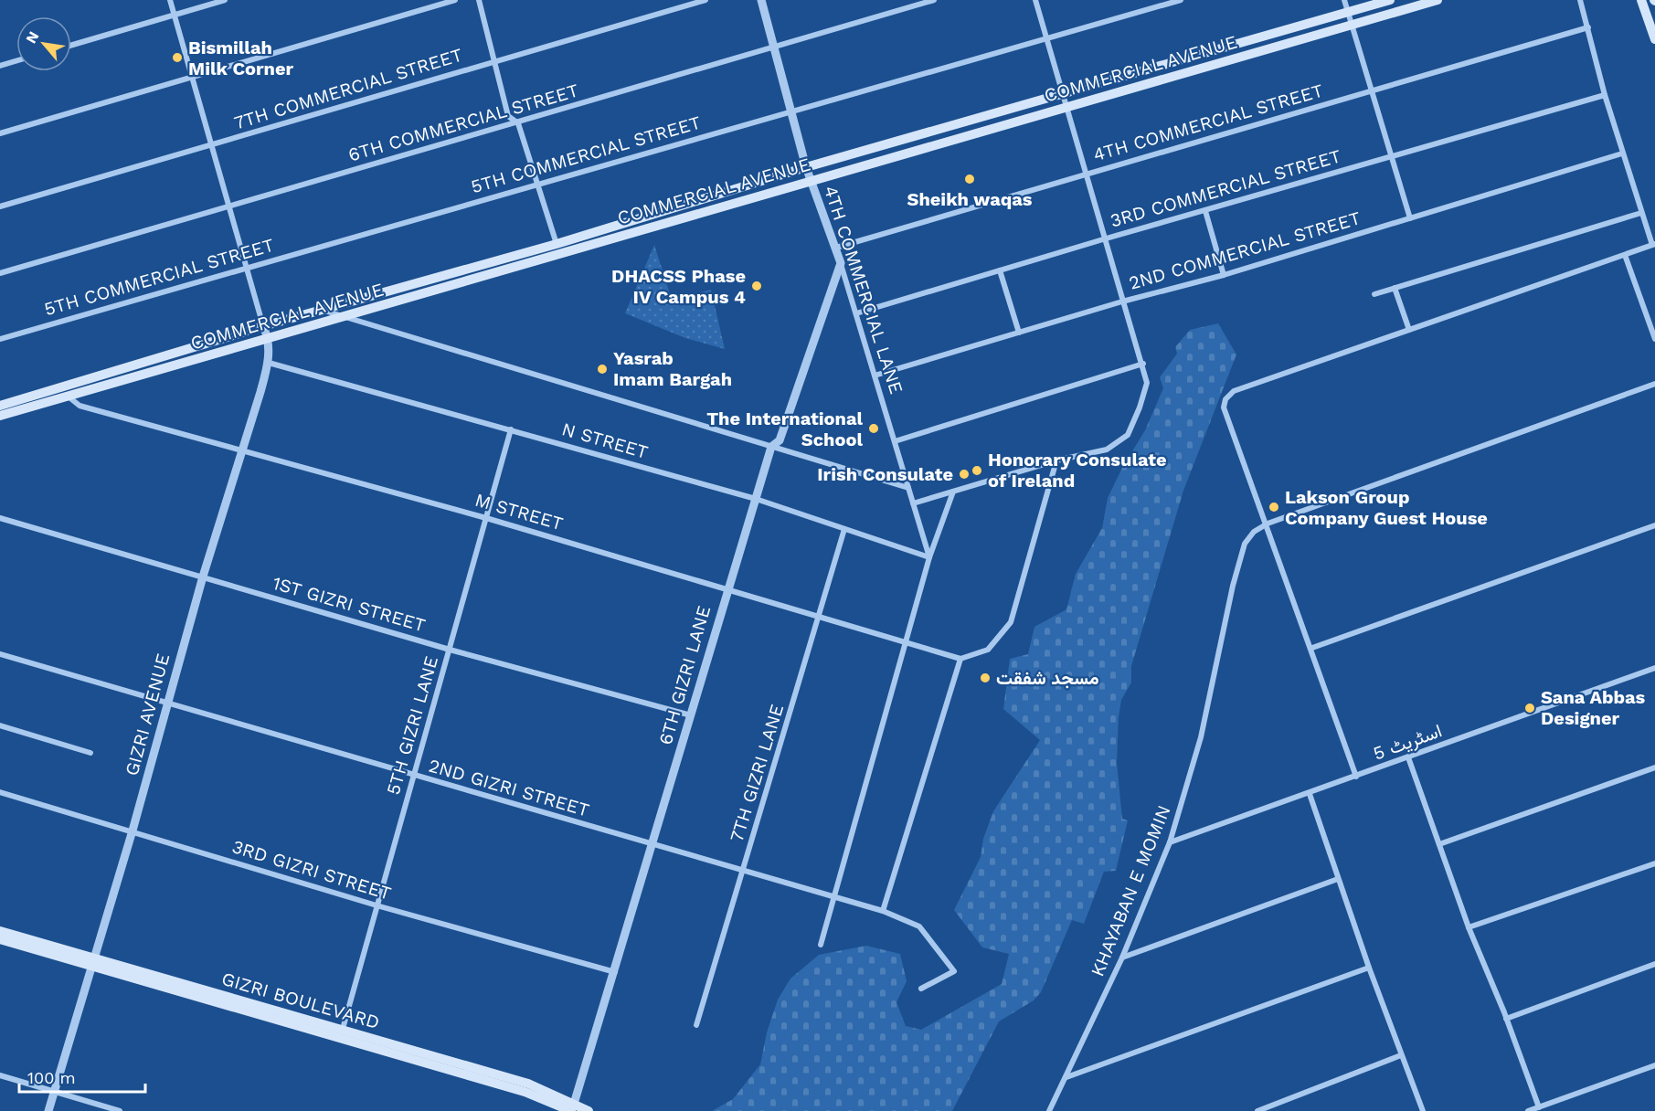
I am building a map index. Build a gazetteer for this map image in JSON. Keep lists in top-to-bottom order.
{
  "streets": {
    "main road": ["COMMERCIAL AVENUE", "GIZRI BOULEVARD"],
    "street": [
      "7TH COMMERCIAL STREET",
      "6TH COMMERCIAL STREET",
      "4TH COMMERCIAL STREET",
      "5TH COMMERCIAL STREET",
      "3RD COMMERCIAL STREET",
      "2ND COMMERCIAL STREET",
      "4TH COMMERCIAL LANE",
      "N STREET",
      "M STREET",
      "1ST GIZRI STREET",
      "6TH GIZRI LANE",
      "GIZRI AVENUE",
      "5TH GIZRI LANE",
      "اسٹریٹ 5",
      "7TH GIZRI LANE",
      "2ND GIZRI STREET",
      "3RD GIZRI STREET",
      "KHAYABAN E MOMIN"
    ]
  },
  "crossings": [
    ["COMMERCIAL AVENUE", "4TH COMMERCIAL LANE"],
    ["COMMERCIAL AVENUE", "M STREET"],
    ["COMMERCIAL AVENUE", "GIZRI AVENUE"],
    ["6TH COMMERCIAL STREET", "4TH COMMERCIAL LANE"],
    ["4TH COMMERCIAL STREET", "4TH COMMERCIAL LANE"],
    ["5TH COMMERCIAL STREET", "4TH COMMERCIAL LANE"],
    ["3RD COMMERCIAL STREET", "4TH COMMERCIAL LANE"],
    ["2ND COMMERCIAL STREET", "4TH COMMERCIAL LANE"],
    ["4TH COMMERCIAL LANE", "N STREET"],
    ["4TH COMMERCIAL LANE", "6TH GIZRI LANE"],
    ["N STREET", "6TH GIZRI LANE"],
    ["N STREET", "GIZRI AVENUE"],
    ["N STREET", "5TH GIZRI LANE"],
    ["N STREET", "7TH GIZRI LANE"],
    ["M STREET", "6TH GIZRI LANE"],
    ["M STREET", "GIZRI AVENUE"],
    ["M STREET", "5TH GIZRI LANE"],
    ["M STREET", "7TH GIZRI LANE"],
    ["1ST GIZRI STREET", "6TH GIZRI LANE"],
    ["1ST GIZRI STREET", "GIZRI AVENUE"],
    ["1ST GIZRI STREET", "5TH GIZRI LANE"],
    ["6TH GIZRI LANE", "2ND GIZRI STREET"],
    ["6TH GIZRI LANE", "3RD GIZRI STREET"],
    ["6TH GIZRI LANE", "GIZRI BOULEVARD"],
    ["GIZRI AVENUE", "2ND GIZRI STREET"],
    ["GIZRI AVENUE", "3RD GIZRI STREET"],
    ["GIZRI AVENUE", "GIZRI BOULEVARD"],
    ["5TH GIZRI LANE", "2ND GIZRI STREET"],
    ["5TH GIZRI LANE", "3RD GIZRI STREET"],
    ["5TH GIZRI LANE", "GIZRI BOULEVARD"],
    ["اسٹریٹ 5", "KHAYABAN E MOMIN"],
    ["7TH GIZRI LANE", "2ND GIZRI STREET"]
  ],
  "places": [
    "Bismillah Milk Corner",
    "Sheikh waqas",
    "DHACSS Phase IV Campus 4",
    "Yasrab Imam Bargah",
    "The International School",
    "Honorary Consulate of Ireland",
    "Irish Consulate",
    "Lakson Group Company Guest House",
    "مسجد شفقت",
    "Sana Abbas Designer"
  ],
  "scale_bar": "100 m",
  "north": "top left"
}
